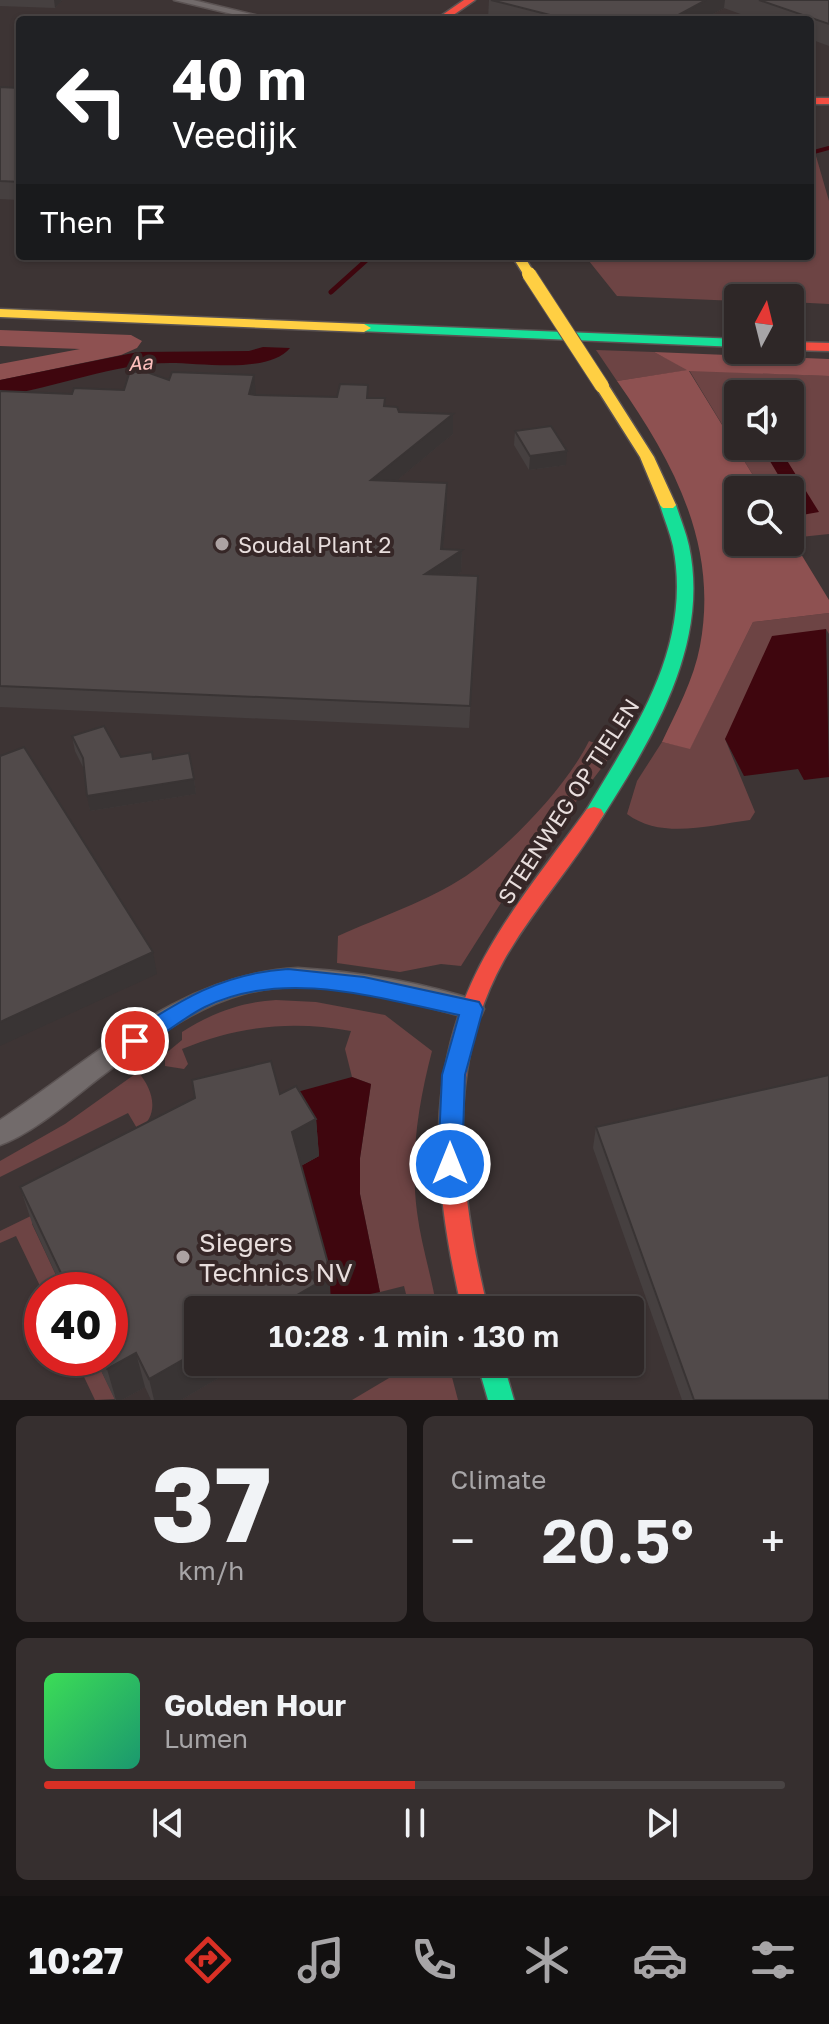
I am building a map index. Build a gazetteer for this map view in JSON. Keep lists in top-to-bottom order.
{
  "streets": {
    "main road": ["STEENWEG OP TIELEN"]
  },
  "water": ["Aa"],
  "places": ["Soudal Plant 2", "Siegers Technics NV"],
  "north": "top",
  "page": {
    "turn": ["40 m", "Veedijk"],
    "then": "Then",
    "limit": "40",
    "trip": "10:28 · 1 min · 130 m",
    "tile": [
      ["37", "km/h"],
      "Climate"
    ],
    "heat": ["−", "20.5°", "+"],
    "song": ["Golden Hour", "Lumen"],
    "tabs": "10:27"
  }
}
